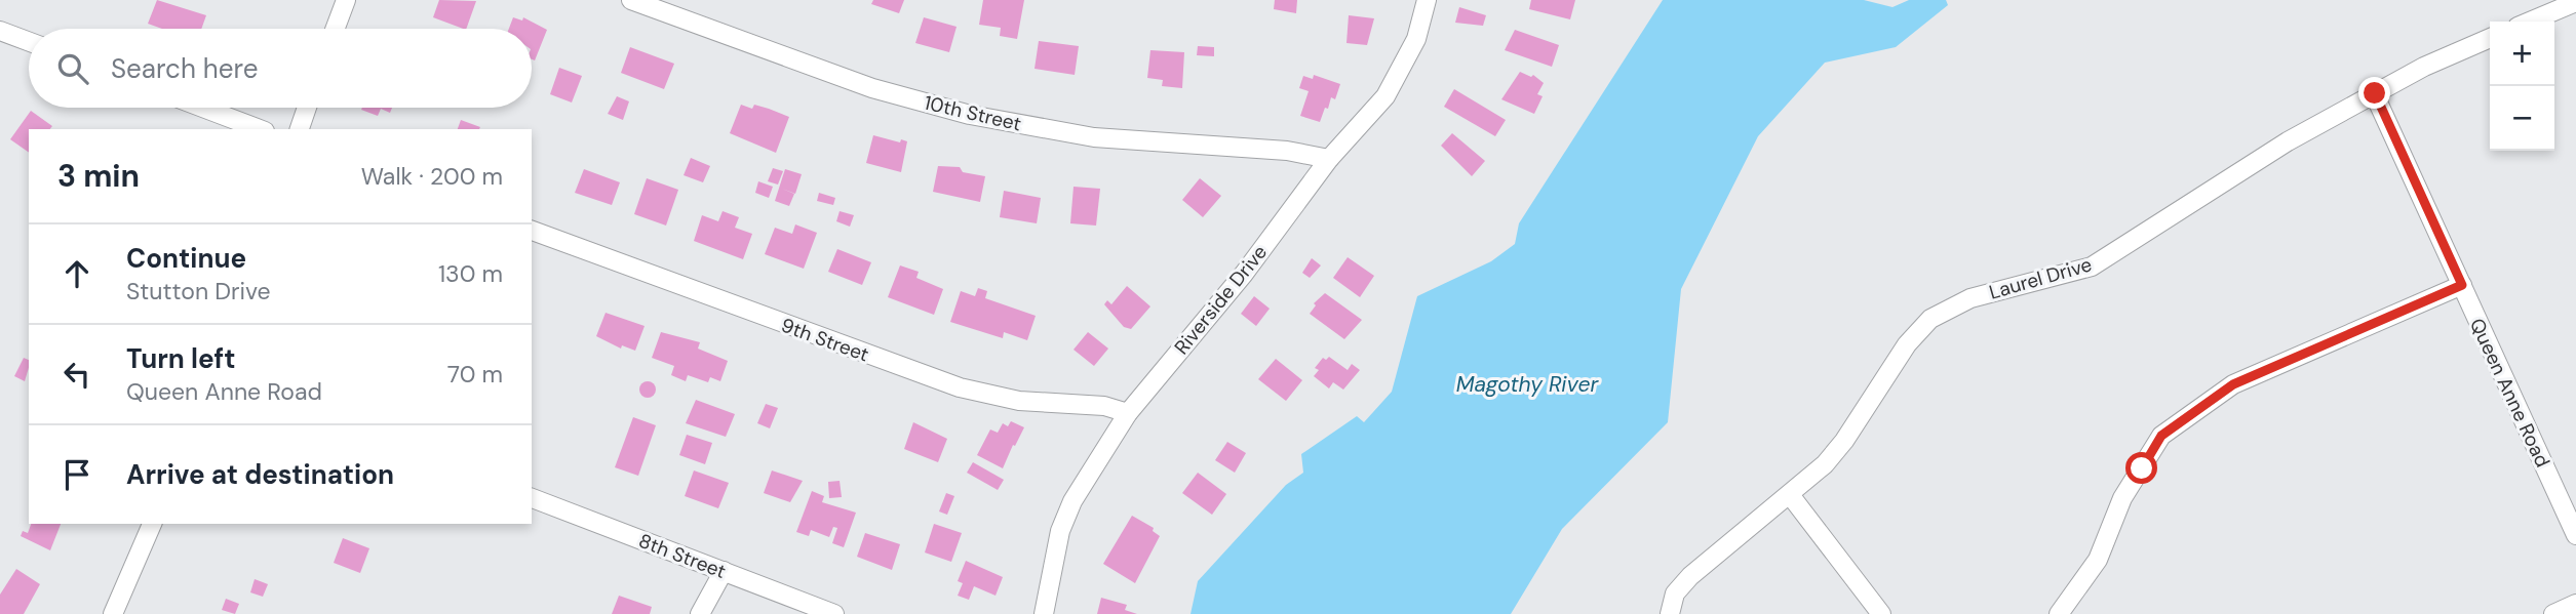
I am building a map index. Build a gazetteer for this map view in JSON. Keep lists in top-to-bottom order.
{
  "streets": {
    "street": [
      "10th Street",
      "Laurel Drive",
      "Riverside Drive",
      "9th Street",
      "Queen Anne Road",
      "8th Street"
    ]
  },
  "crossings": [
    ["10th Street", "Riverside Drive"],
    ["Laurel Drive", "Queen Anne Road"],
    ["Riverside Drive", "9th Street"]
  ],
  "water": ["Magothy River"],
  "page": {
    "map_buttons": ["+", "−"],
    "search": "Search here",
    "heading": ["3 min", "Walk · 200 m"],
    "list": [
      ["Continue", "Stutton Drive", "130 m"],
      ["Turn left", "Queen Anne Road", "70 m"],
      "Arrive at destination"
    ]
  }
}
